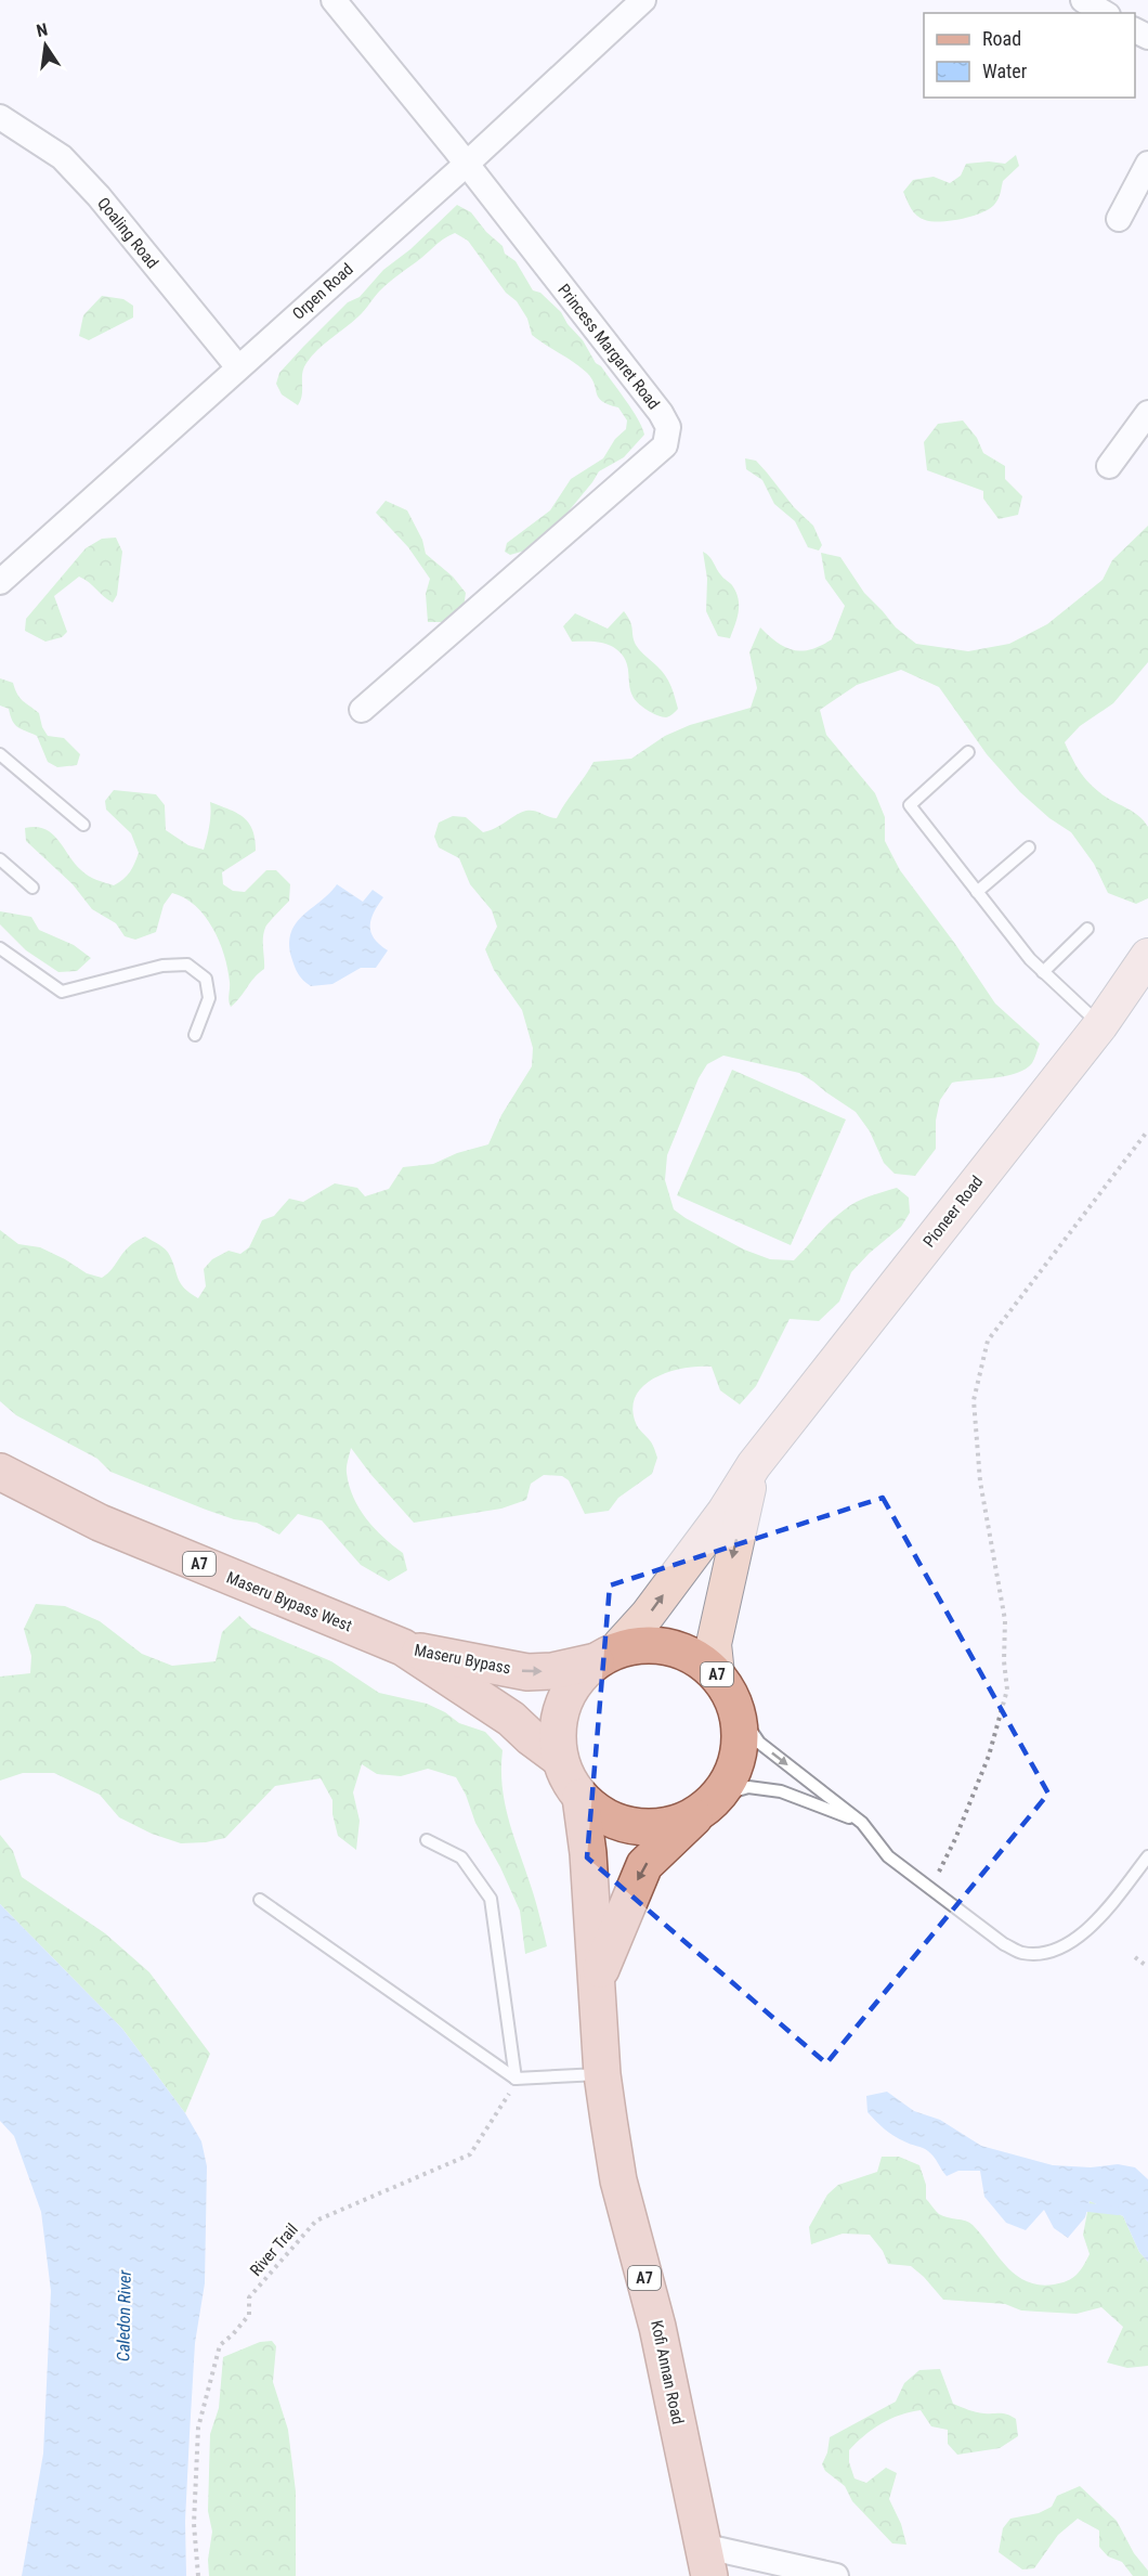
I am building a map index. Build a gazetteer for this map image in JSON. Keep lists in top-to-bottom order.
{
  "streets": {
    "main road": [
      "Pioneer Road",
      "A7",
      "Maseru Bypass West",
      "Maseru Bypass",
      "Kofi Annan Road"
    ],
    "street": ["Qoaling Road", "Orpen Road", "Princess Margaret Road"],
    "path": ["River Trail"]
  },
  "crossings": [
    ["Qoaling Road", "Orpen Road"],
    ["Orpen Road", "Princess Margaret Road"],
    ["Pioneer Road", "A7"],
    ["Pioneer Road", "Maseru Bypass"],
    ["Pioneer Road", "Kofi Annan Road"],
    ["A7", "Maseru Bypass"],
    ["A7", "Kofi Annan Road"],
    ["Maseru Bypass West", "Maseru Bypass"],
    ["Maseru Bypass", "Kofi Annan Road"]
  ],
  "water": ["Caledon River"],
  "legend": ["Road", "Water"],
  "north": "top"
}
